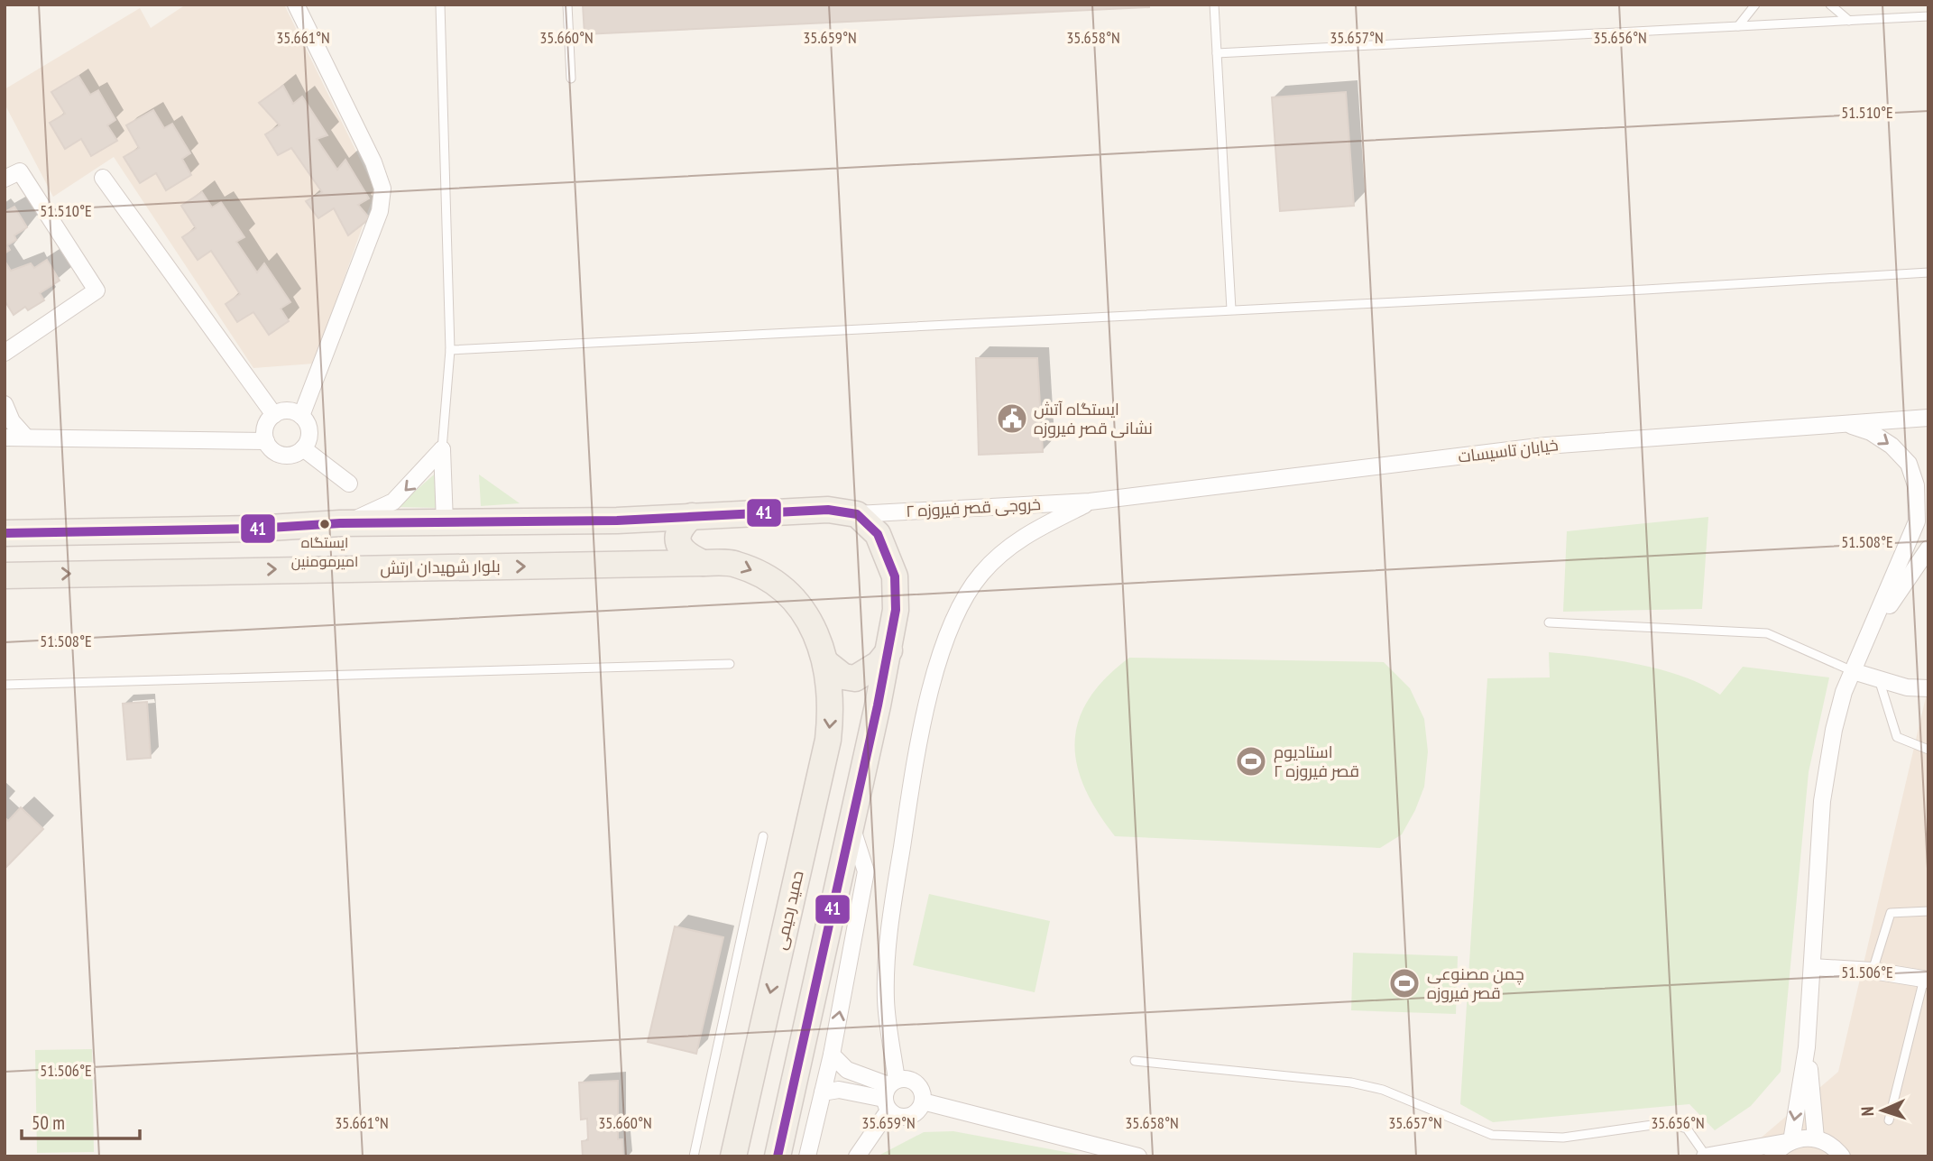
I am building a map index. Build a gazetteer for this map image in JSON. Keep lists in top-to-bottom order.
{
  "streets": {
    "main road": ["بلوار شهیدان ارتش", "حمید رحیمی"],
    "street": ["خیابان تاسیسات", "خروجی قصر فیروزه ۲"]
  },
  "crossings": [
    ["خیابان تاسیسات", "خروجی قصر فیروزه ۲"],
    ["بلوار شهیدان ارتش", "حمید رحیمی"]
  ],
  "places": {
    "public building": ["ایستگاه آتش نشانی قصر فیروزه"],
    "other": ["ایستگاه امیرمومنین"],
    "sports": ["استادیوم قصر فیروزه ۲", "چمن مصنوعی قصر فیروزه"]
  },
  "lines": ["transit line 41"],
  "scale_bar": "50 m",
  "north": "left",
  "coordinates": [
    "35.661°N",
    "35.660°N",
    "35.659°N",
    "35.658°N",
    "35.657°N",
    "35.656°N",
    "51.510°E",
    "51.508°E",
    "51.506°E"
  ]
}
